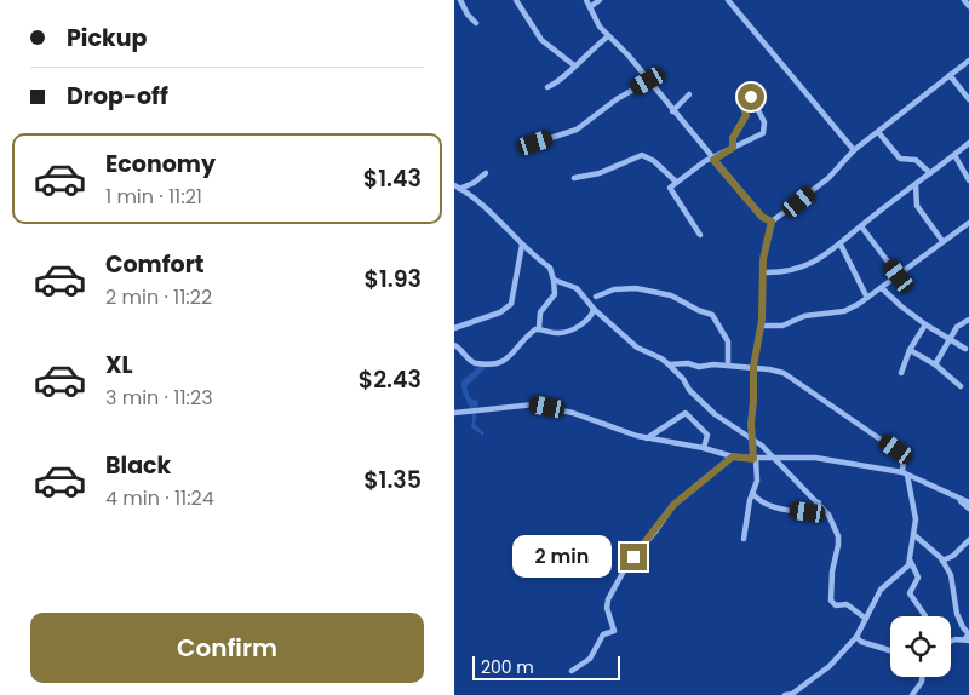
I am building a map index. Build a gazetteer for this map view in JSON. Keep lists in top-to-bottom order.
{
  "scale_bar": "200 m",
  "page": {
    "banner": ["Pickup", "Drop-off"],
    "list": [
      {
        "name": "Economy",
        "note": "1 min · 11:21",
        "value": "$1.43"
      },
      {
        "name": "Comfort",
        "note": "2 min · 11:22",
        "value": "$1.93"
      },
      {
        "name": "XL",
        "note": "3 min · 11:23",
        "value": "$2.43"
      },
      {
        "name": "Black",
        "note": "4 min · 11:24",
        "value": "$1.35"
      }
    ],
    "bubble": "2 min",
    "buttons": "Confirm",
    "scale": "200 m"
  }
}
